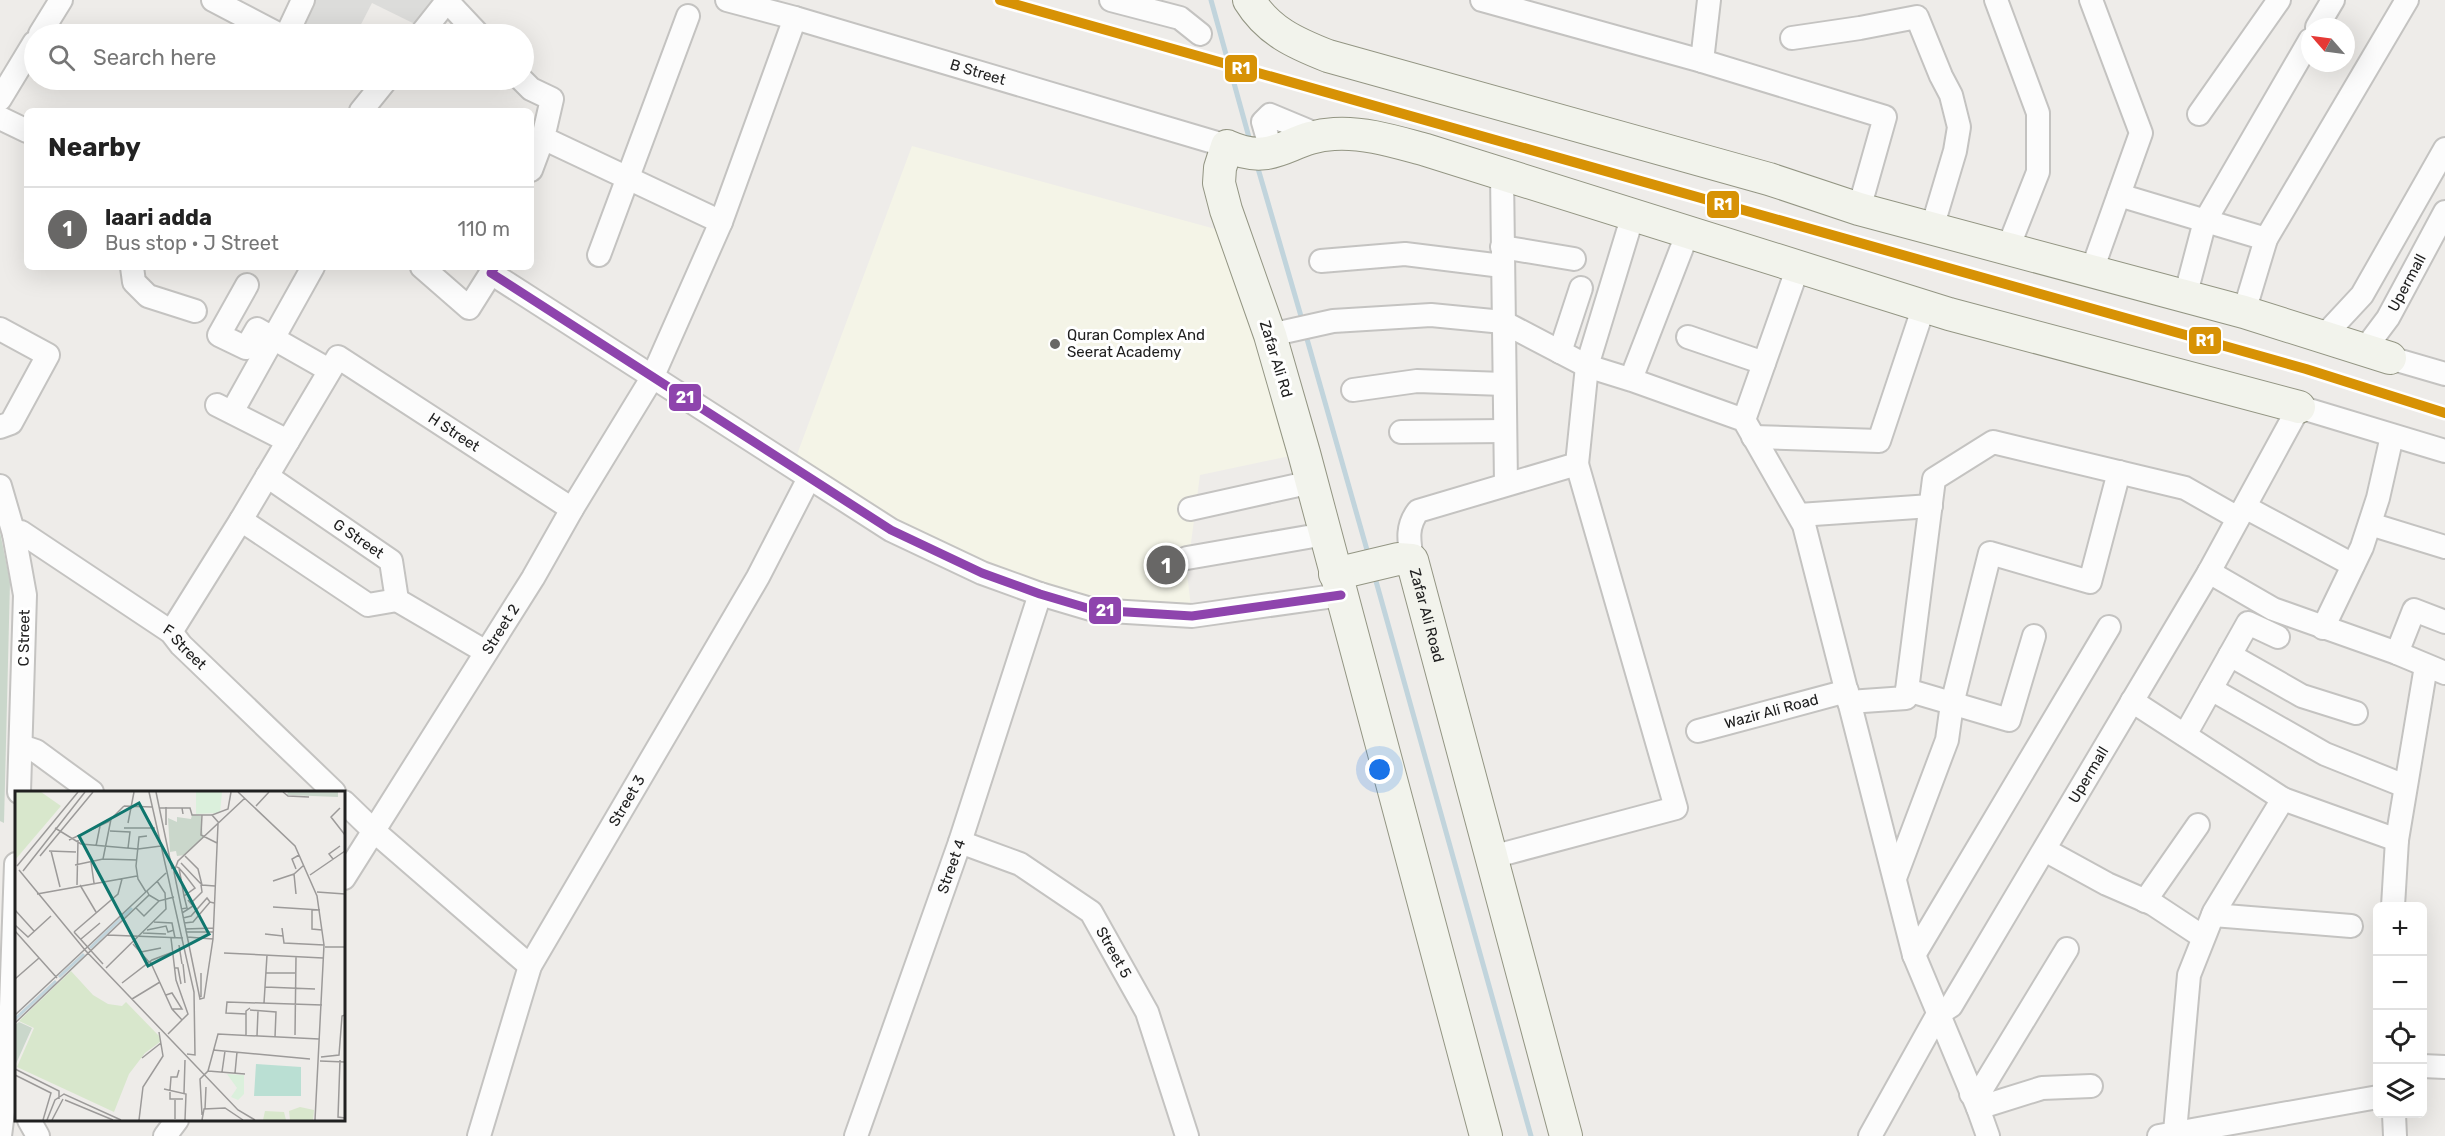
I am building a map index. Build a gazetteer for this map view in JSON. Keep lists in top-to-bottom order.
{
  "streets": {
    "street": [
      "B Street",
      "Upermall",
      "Zafar Ali Rd",
      "H Street",
      "G Street",
      "Zafar Ali Road",
      "Street 2",
      "C Street",
      "F Street",
      "Wazir Ali Road",
      "Street 3",
      "Street 4",
      "Street 5"
    ]
  },
  "crossings": [
    ["B Street", "Zafar Ali Rd"],
    ["B Street", "Street 2"],
    ["Zafar Ali Rd", "Zafar Ali Road"],
    ["H Street", "Street 2"],
    ["C Street", "F Street"],
    ["Street 4", "Street 5"]
  ],
  "places": ["Quran Complex And Seerat Academy"],
  "lines": ["transit line R1", "transit line 21"],
  "north": "top left",
  "page": {
    "search": "Search here",
    "heading": "Nearby",
    "list": [
      {
        "mark": "1",
        "name": "laari adda",
        "note": "Bus stop · J Street",
        "value": "110 m"
      }
    ],
    "pins": "1",
    "map_buttons": ["+", "−"]
  }
}
